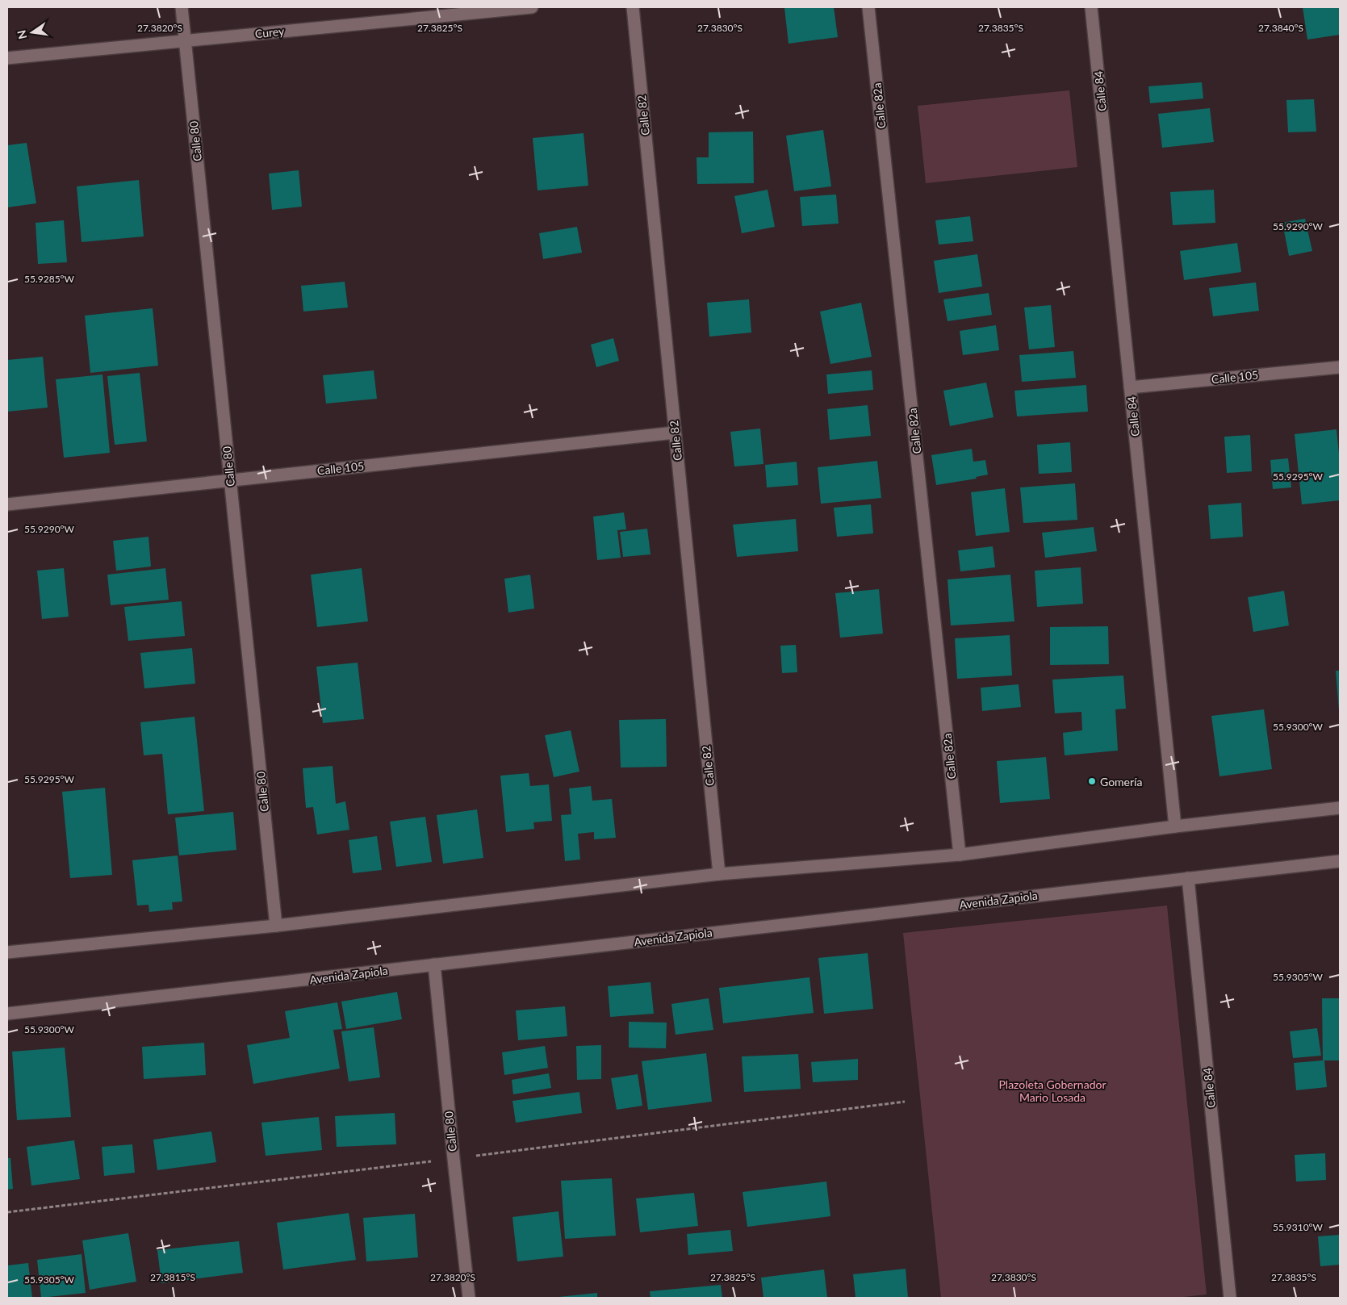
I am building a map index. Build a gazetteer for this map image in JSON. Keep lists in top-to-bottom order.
{
  "streets": {
    "street": [
      "Curey",
      "Calle 84",
      "Calle 82a",
      "Calle 82",
      "Calle 80",
      "Calle 105",
      "Avenida Zapiola"
    ]
  },
  "crossings": [
    ["Curey", "Calle 80"],
    ["Calle 84", "Calle 105"],
    ["Calle 84", "Avenida Zapiola"],
    ["Calle 82", "Calle 105"],
    ["Calle 80", "Calle 105"],
    ["Calle 80", "Avenida Zapiola"]
  ],
  "parks": ["Plazoleta Gobernador Mario Losada"],
  "places": ["Gomería"],
  "north": "left",
  "coordinates": [
    "27.3820°S",
    "27.3825°S",
    "27.3830°S",
    "27.3835°S",
    "27.3840°S",
    "55.9290°W",
    "55.9285°W",
    "55.9295°W",
    "55.9300°W",
    "55.9305°W",
    "55.9310°W",
    "27.3815°S"
  ]
}
